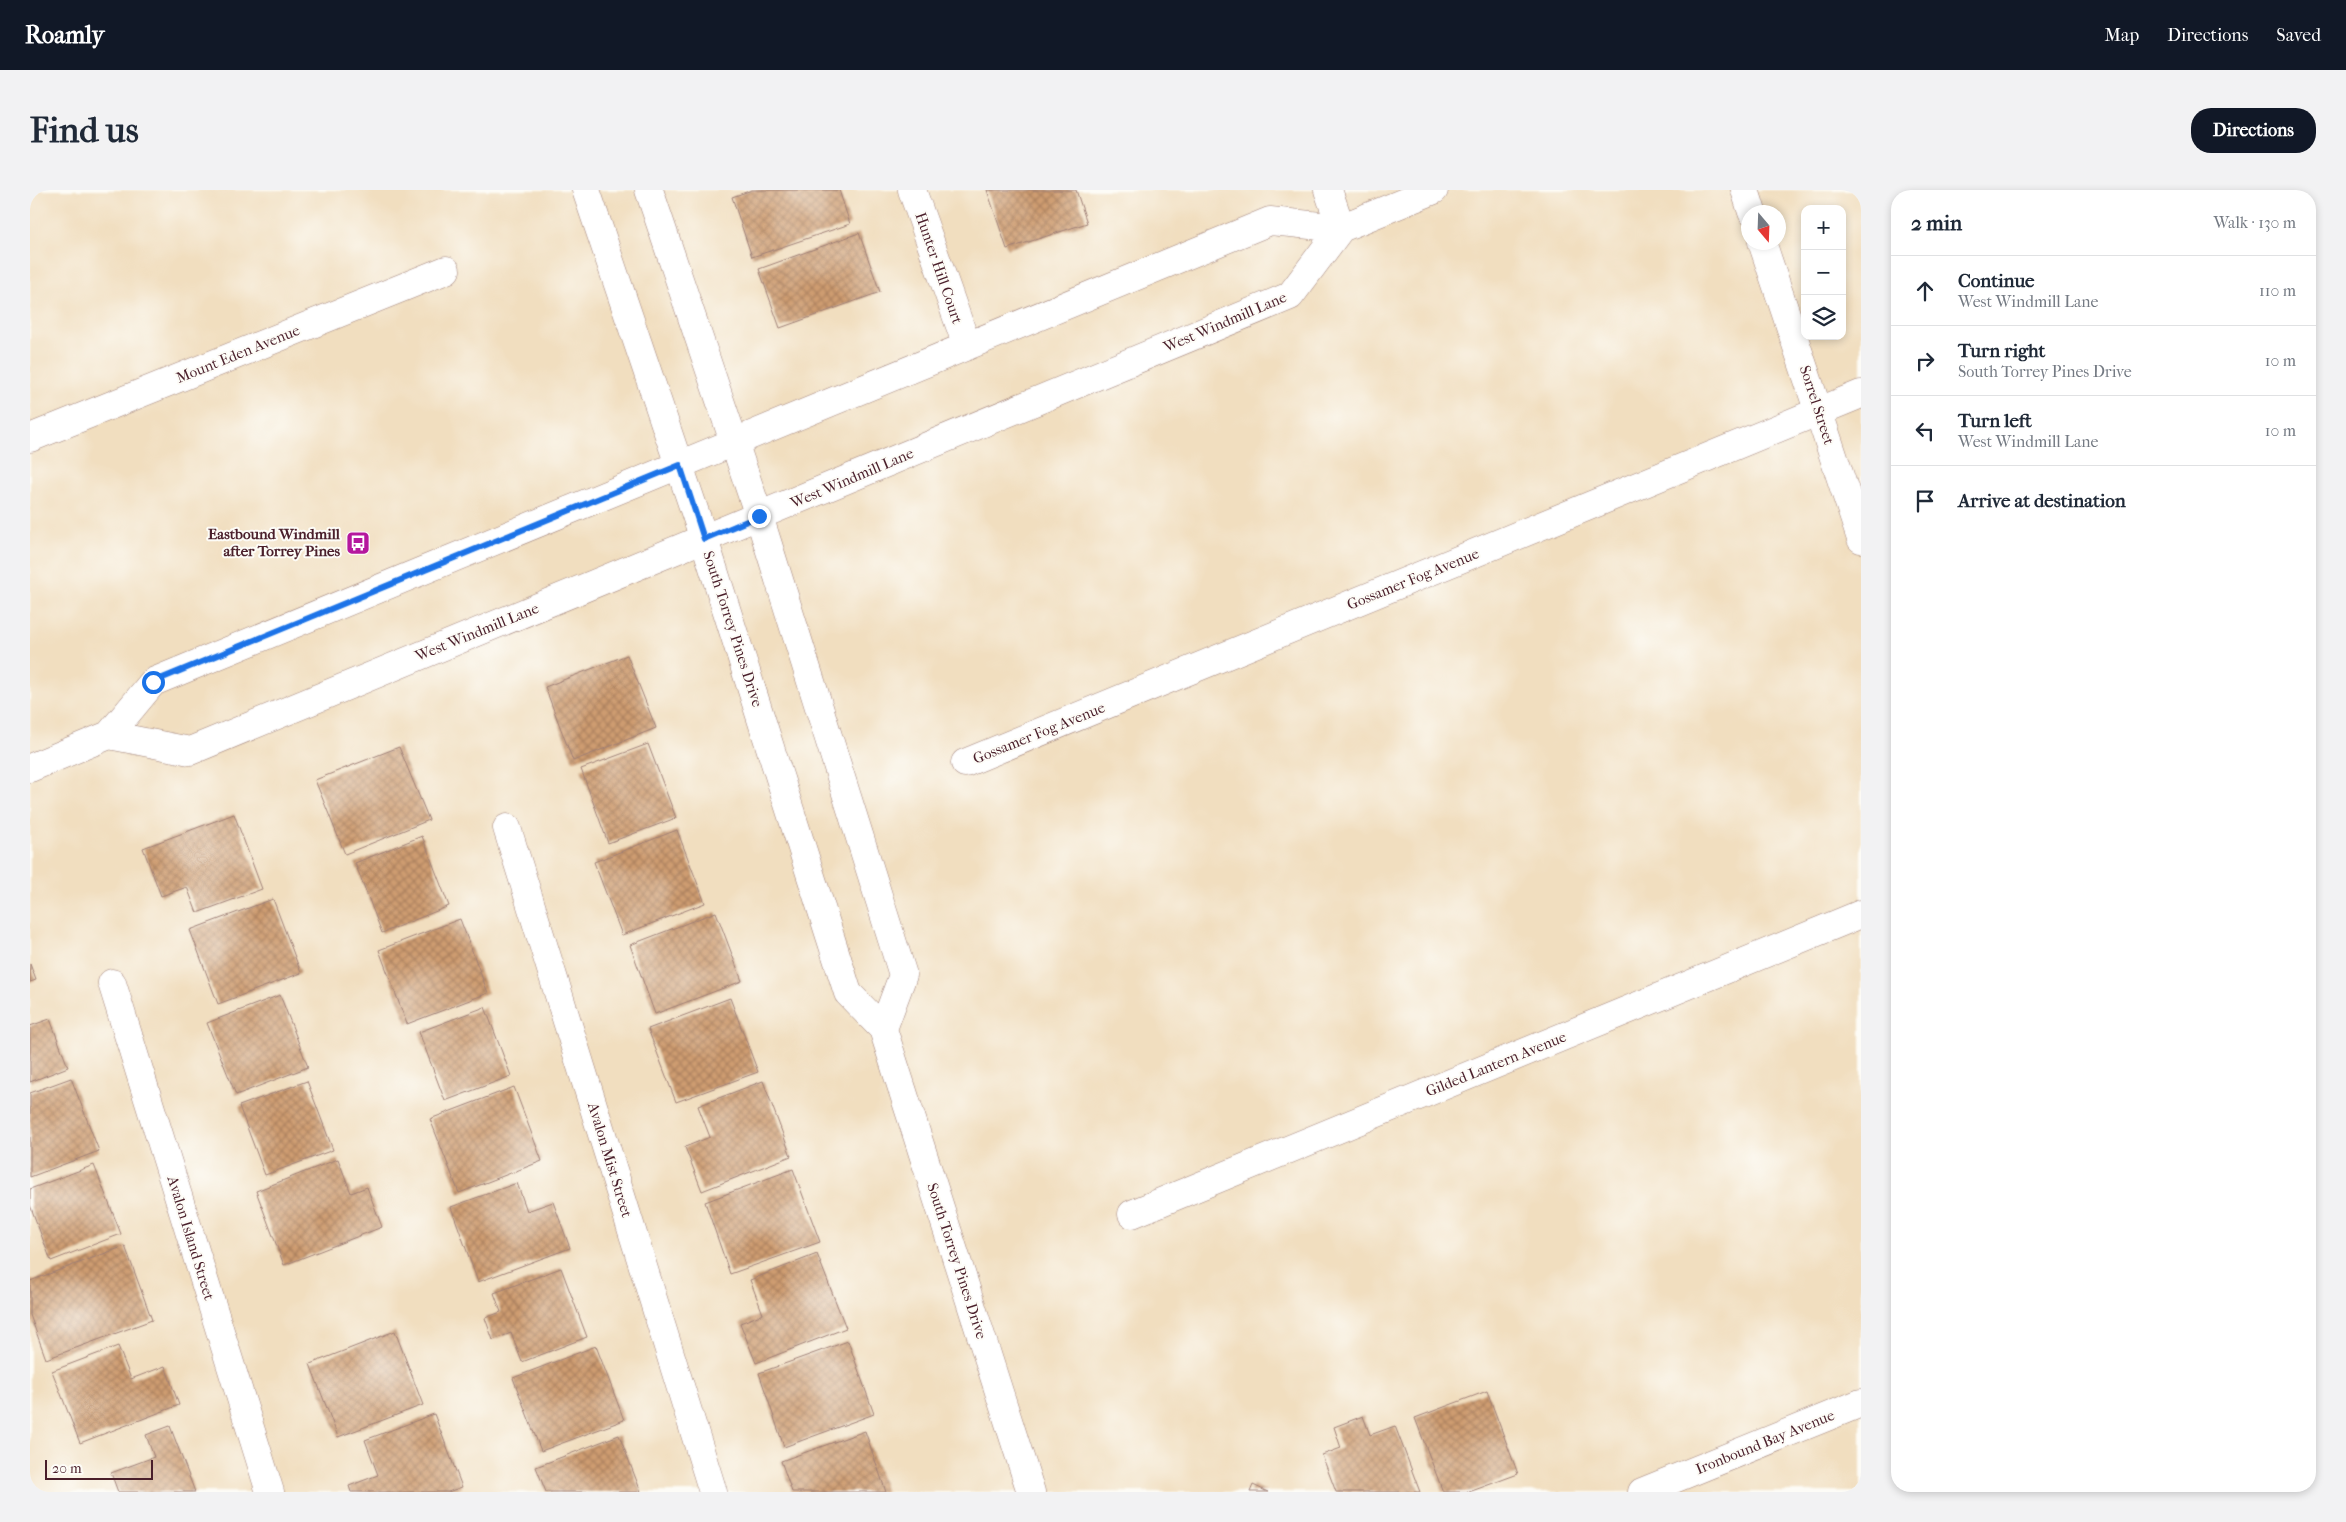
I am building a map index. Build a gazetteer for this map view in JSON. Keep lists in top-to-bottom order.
{
  "streets": {
    "street": [
      "Hunter Hill Court",
      "West Windmill Lane",
      "Mount Eden Avenue",
      "Sorrel Street",
      "Gossamer Fog Avenue",
      "South Torrey Pines Drive",
      "Gilded Lantern Avenue",
      "Avalon Mist Street",
      "Avalon Island Street",
      "Ironbound Bay Avenue"
    ]
  },
  "crossings": [
    ["West Windmill Lane", "South Torrey Pines Drive"],
    ["Sorrel Street", "Gossamer Fog Avenue"]
  ],
  "places": {
    "bus stop": ["Eastbound Windmill after Torrey Pines"]
  },
  "scale_bar": "20 m",
  "north": "bottom",
  "page": {
    "header": "Roamly",
    "nav": ["Map", "Directions", "Saved"],
    "buttons": "Directions",
    "title": "Find us",
    "heading": ["2 min", "Walk · 130 m"],
    "map_buttons": ["+", "−"],
    "list": [
      ["Continue", "West Windmill Lane", "110 m"],
      ["Turn right", "South Torrey Pines Drive", "10 m"],
      ["Turn left", "West Windmill Lane", "10 m"],
      "Arrive at destination"
    ],
    "scale": "20 m"
  }
}
